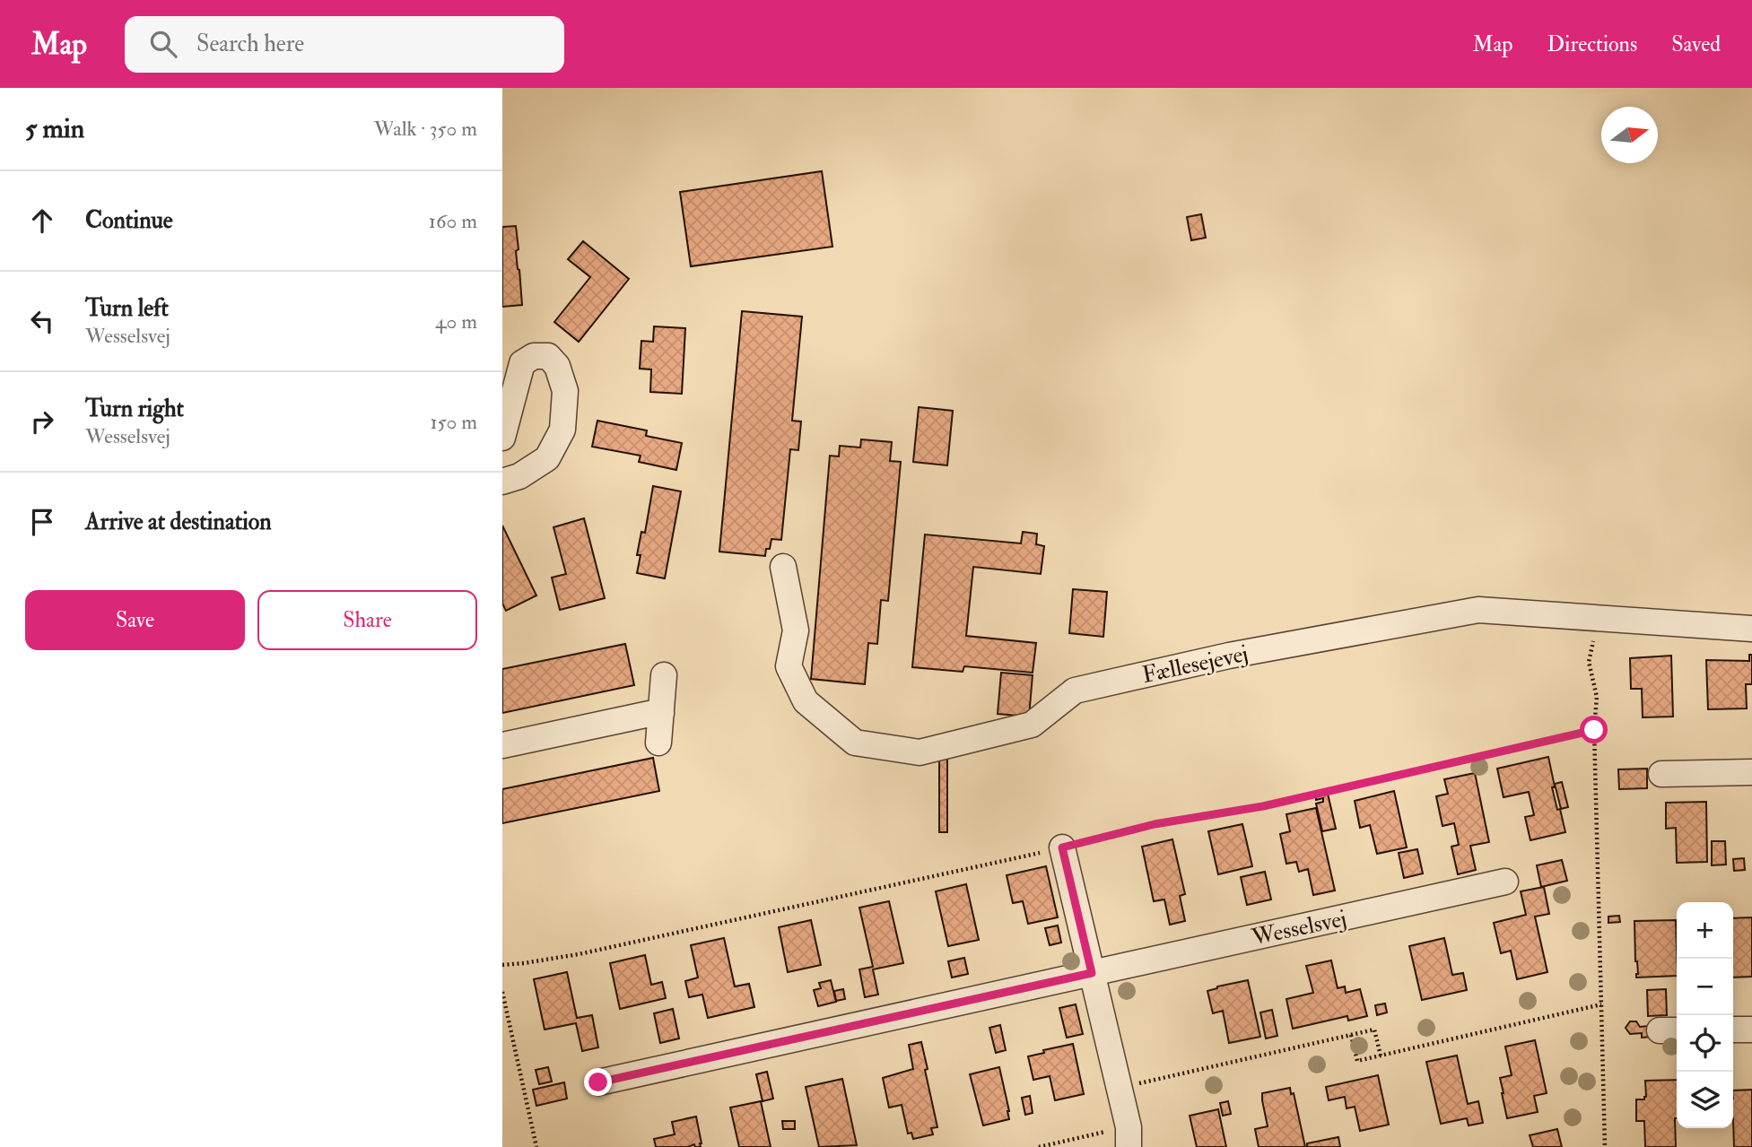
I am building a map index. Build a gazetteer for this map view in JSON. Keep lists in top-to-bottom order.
{
  "streets": {
    "street": ["Fællesejevej", "Wesselsvej"]
  },
  "north": "right",
  "page": {
    "header": "Map",
    "search": "Search here",
    "nav": ["Map", "Directions", "Saved"],
    "heading": ["5 min", "Walk · 350 m"],
    "list": [
      ["Continue", "160 m"],
      ["Turn left", "Wesselsvej", "40 m"],
      ["Turn right", "Wesselsvej", "150 m"],
      "Arrive at destination"
    ],
    "buttons": ["Save", "Share"],
    "map_buttons": ["+", "−"]
  }
}
